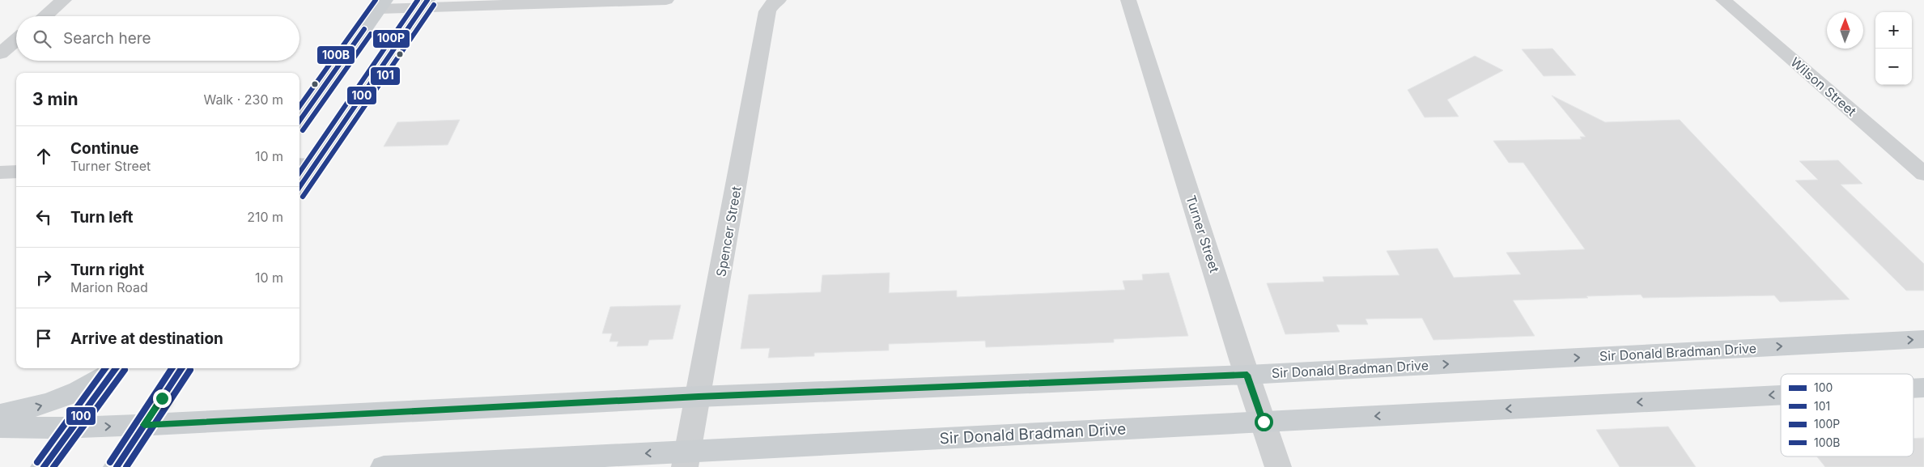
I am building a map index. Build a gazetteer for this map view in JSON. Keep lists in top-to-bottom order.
{
  "streets": {
    "main road": ["Sir Donald Bradman Drive"],
    "street": ["Wilson Street", "Spencer Street", "Turner Street"]
  },
  "crossings": [
    ["Spencer Street", "Sir Donald Bradman Drive"],
    ["Turner Street", "Sir Donald Bradman Drive"]
  ],
  "lines": [
    "transit line 100",
    "transit line 100P",
    "transit line 100B",
    "transit line 101"
  ],
  "legend": [
    "100",
    "101",
    "100P",
    "100B"
  ],
  "north": "top",
  "page": {
    "map_buttons": ["+", "−"],
    "search": "Search here",
    "heading": ["3 min", "Walk · 230 m"],
    "list": [
      ["Continue", "Turner Street", "10 m"],
      ["Turn left", "210 m"],
      ["Turn right", "Marion Road", "10 m"],
      "Arrive at destination"
    ]
  }
}
